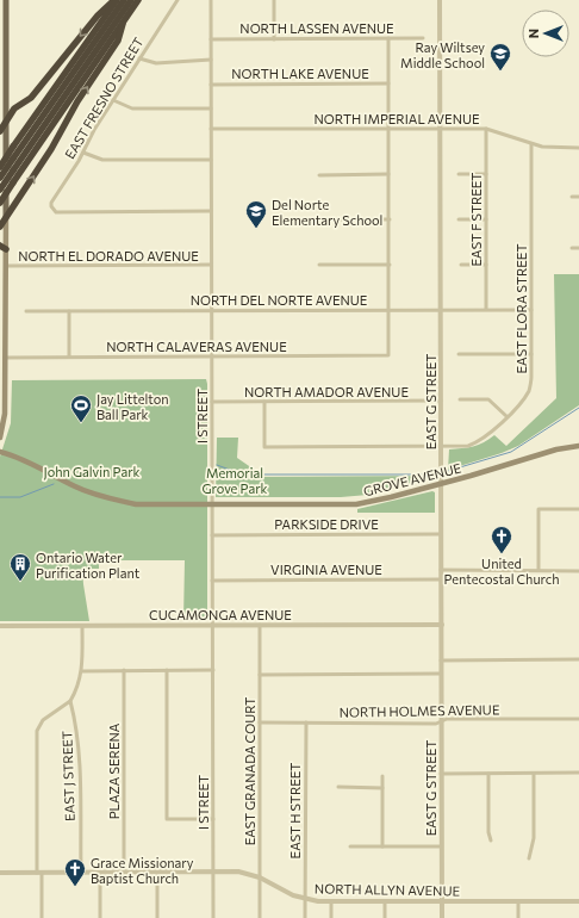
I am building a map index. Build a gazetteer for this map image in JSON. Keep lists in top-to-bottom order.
{
  "streets": {
    "main road": ["GROVE AVENUE"],
    "street": [
      "NORTH LASSEN AVENUE",
      "NORTH LAKE AVENUE",
      "EAST FRESNO STREET",
      "NORTH IMPERIAL AVENUE",
      "EAST F STREET",
      "NORTH EL DORADO AVENUE",
      "NORTH DEL NORTE AVENUE",
      "EAST FLORA STREET",
      "NORTH CALAVERAS AVENUE",
      "NORTH AMADOR AVENUE",
      "EAST G STREET",
      "I STREET",
      "PARKSIDE DRIVE",
      "VIRGINIA AVENUE",
      "CUCAMONGA AVENUE",
      "NORTH HOLMES AVENUE",
      "PLAZA SERENA",
      "EAST GRANADA COURT",
      "EAST J STREET",
      "EAST H STREET",
      "NORTH ALLYN AVENUE"
    ]
  },
  "crossings": [
    ["NORTH LASSEN AVENUE", "I STREET"],
    ["NORTH LAKE AVENUE", "I STREET"],
    ["EAST FRESNO STREET", "I STREET"],
    ["NORTH IMPERIAL AVENUE", "EAST F STREET"],
    ["NORTH IMPERIAL AVENUE", "EAST FLORA STREET"],
    ["NORTH IMPERIAL AVENUE", "EAST G STREET"],
    ["NORTH IMPERIAL AVENUE", "I STREET"],
    ["EAST F STREET", "NORTH DEL NORTE AVENUE"],
    ["NORTH EL DORADO AVENUE", "I STREET"],
    ["NORTH DEL NORTE AVENUE", "EAST FLORA STREET"],
    ["NORTH DEL NORTE AVENUE", "NORTH CALAVERAS AVENUE"],
    ["NORTH DEL NORTE AVENUE", "EAST G STREET"],
    ["NORTH DEL NORTE AVENUE", "I STREET"],
    ["EAST FLORA STREET", "NORTH AMADOR AVENUE"],
    ["EAST FLORA STREET", "EAST G STREET"],
    ["NORTH CALAVERAS AVENUE", "I STREET"],
    ["NORTH AMADOR AVENUE", "EAST G STREET"],
    ["NORTH AMADOR AVENUE", "I STREET"],
    ["EAST G STREET", "GROVE AVENUE"],
    ["EAST G STREET", "PARKSIDE DRIVE"],
    ["EAST G STREET", "VIRGINIA AVENUE"],
    ["EAST G STREET", "CUCAMONGA AVENUE"],
    ["EAST G STREET", "NORTH HOLMES AVENUE"],
    ["EAST G STREET", "NORTH ALLYN AVENUE"],
    ["I STREET", "GROVE AVENUE"],
    ["I STREET", "PARKSIDE DRIVE"],
    ["I STREET", "VIRGINIA AVENUE"],
    ["I STREET", "CUCAMONGA AVENUE"],
    ["I STREET", "NORTH ALLYN AVENUE"],
    ["CUCAMONGA AVENUE", "EAST GRANADA COURT"],
    ["NORTH HOLMES AVENUE", "EAST GRANADA COURT"],
    ["NORTH HOLMES AVENUE", "EAST H STREET"],
    ["PLAZA SERENA", "NORTH ALLYN AVENUE"],
    ["EAST GRANADA COURT", "NORTH ALLYN AVENUE"],
    ["EAST J STREET", "NORTH ALLYN AVENUE"],
    ["EAST H STREET", "NORTH ALLYN AVENUE"]
  ],
  "parks": ["John Galvin Park", "Memorial Grove Park"],
  "places": {
    "school or university": ["Ray Wiltsey Middle School", "Del Norte Elementary School"],
    "sports": ["Jay Littelton Ball Park"],
    "church": ["United Pentecostal Church", "Grace Missionary Baptist Church"],
    "building": ["Ontario Water Purification Plant"]
  },
  "north": "left"
}
